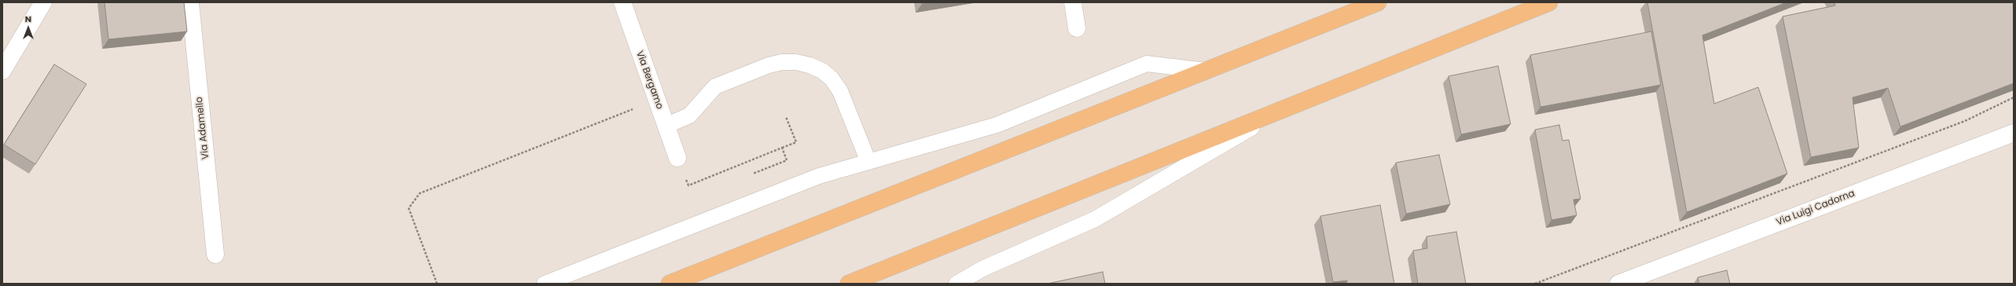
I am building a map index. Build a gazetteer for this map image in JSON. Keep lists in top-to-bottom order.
{
  "streets": {
    "street": ["Via Bergamo", "Via Adamello", "Via Luigi Cadorna"]
  },
  "north": "top"
}
